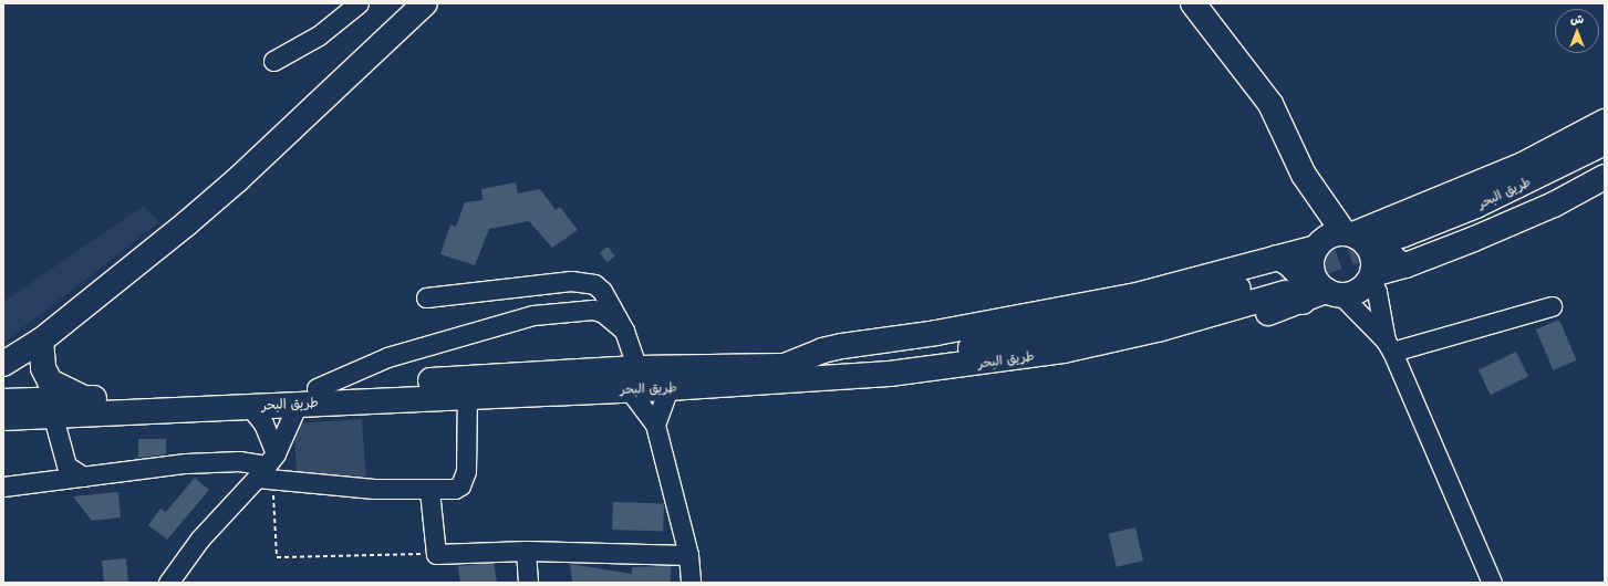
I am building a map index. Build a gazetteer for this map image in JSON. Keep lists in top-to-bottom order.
{
  "streets": {
    "main road": ["طريق البحر"]
  },
  "north": "top"
}
